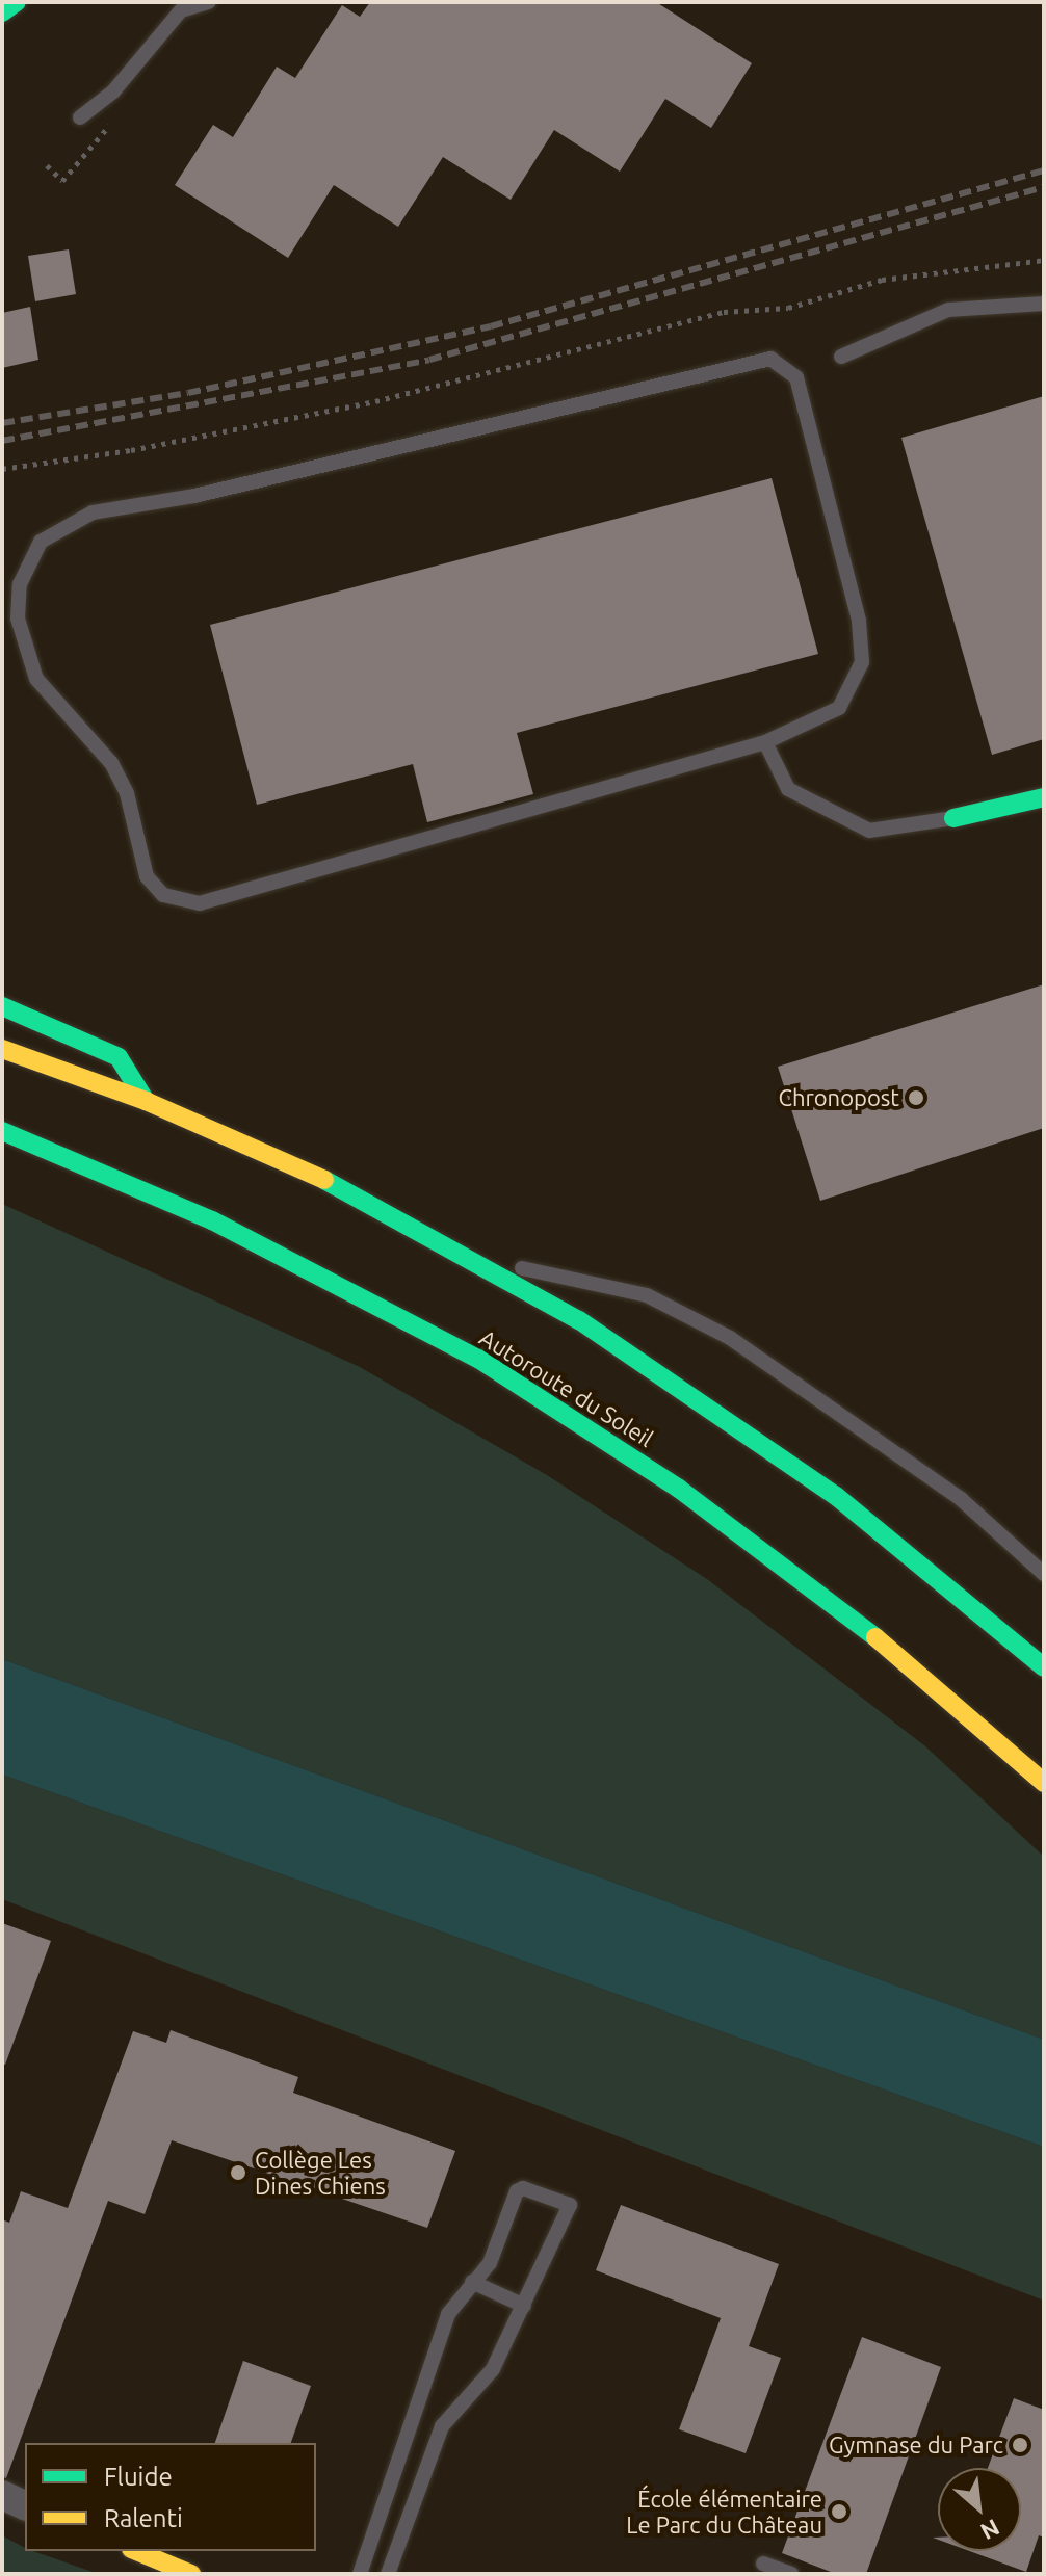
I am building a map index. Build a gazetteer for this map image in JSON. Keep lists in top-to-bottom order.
{
  "streets": {
    "main road": ["Autoroute du Soleil"]
  },
  "places": [
    "Chronopost",
    "Collège Les Dines Chiens",
    "Gymnase du Parc",
    "École élémentaire Le Parc du Château"
  ],
  "legend": ["Fluide", "Ralenti"],
  "north": "bottom right"
}
